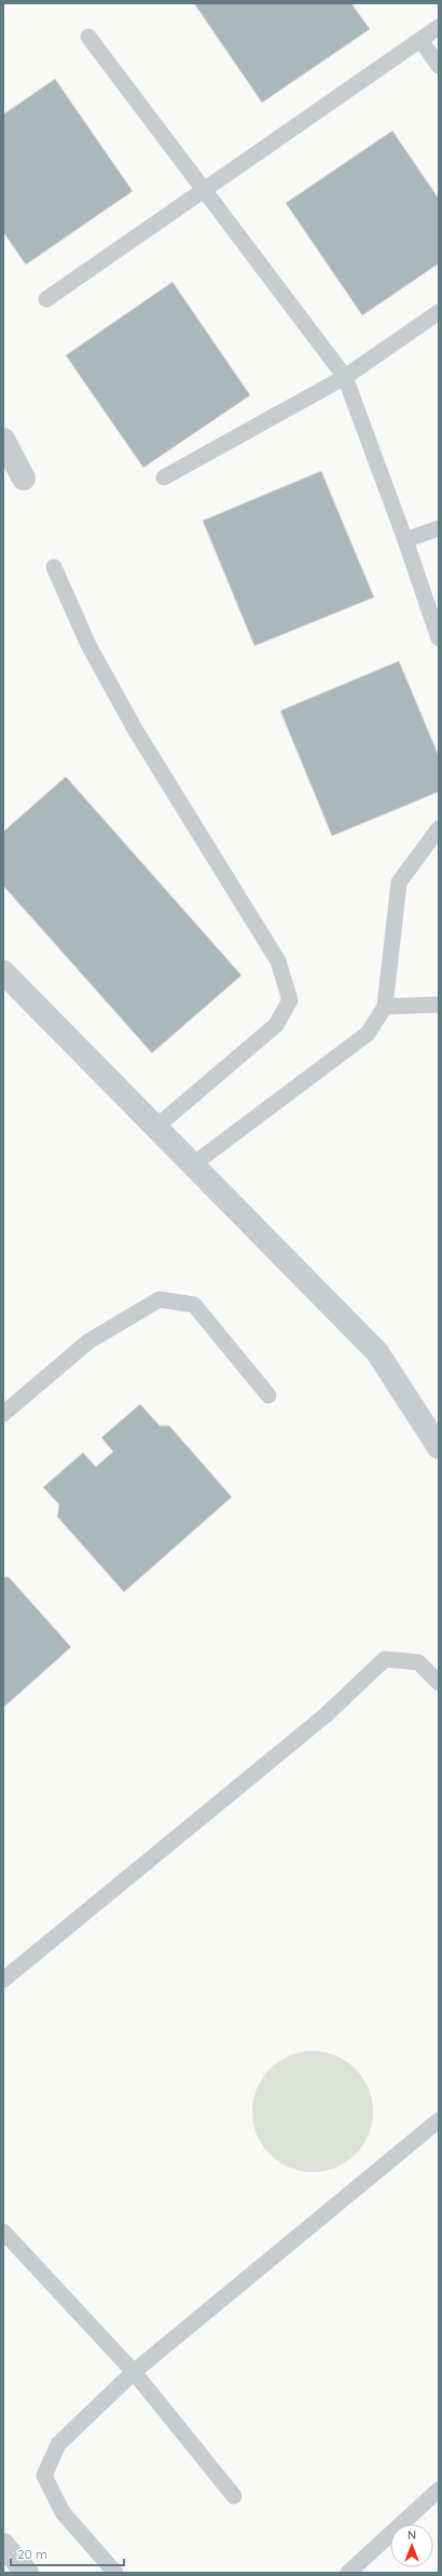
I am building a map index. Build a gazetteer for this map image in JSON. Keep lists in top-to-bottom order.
{
  "scale_bar": "20 m",
  "north": "top"
}
